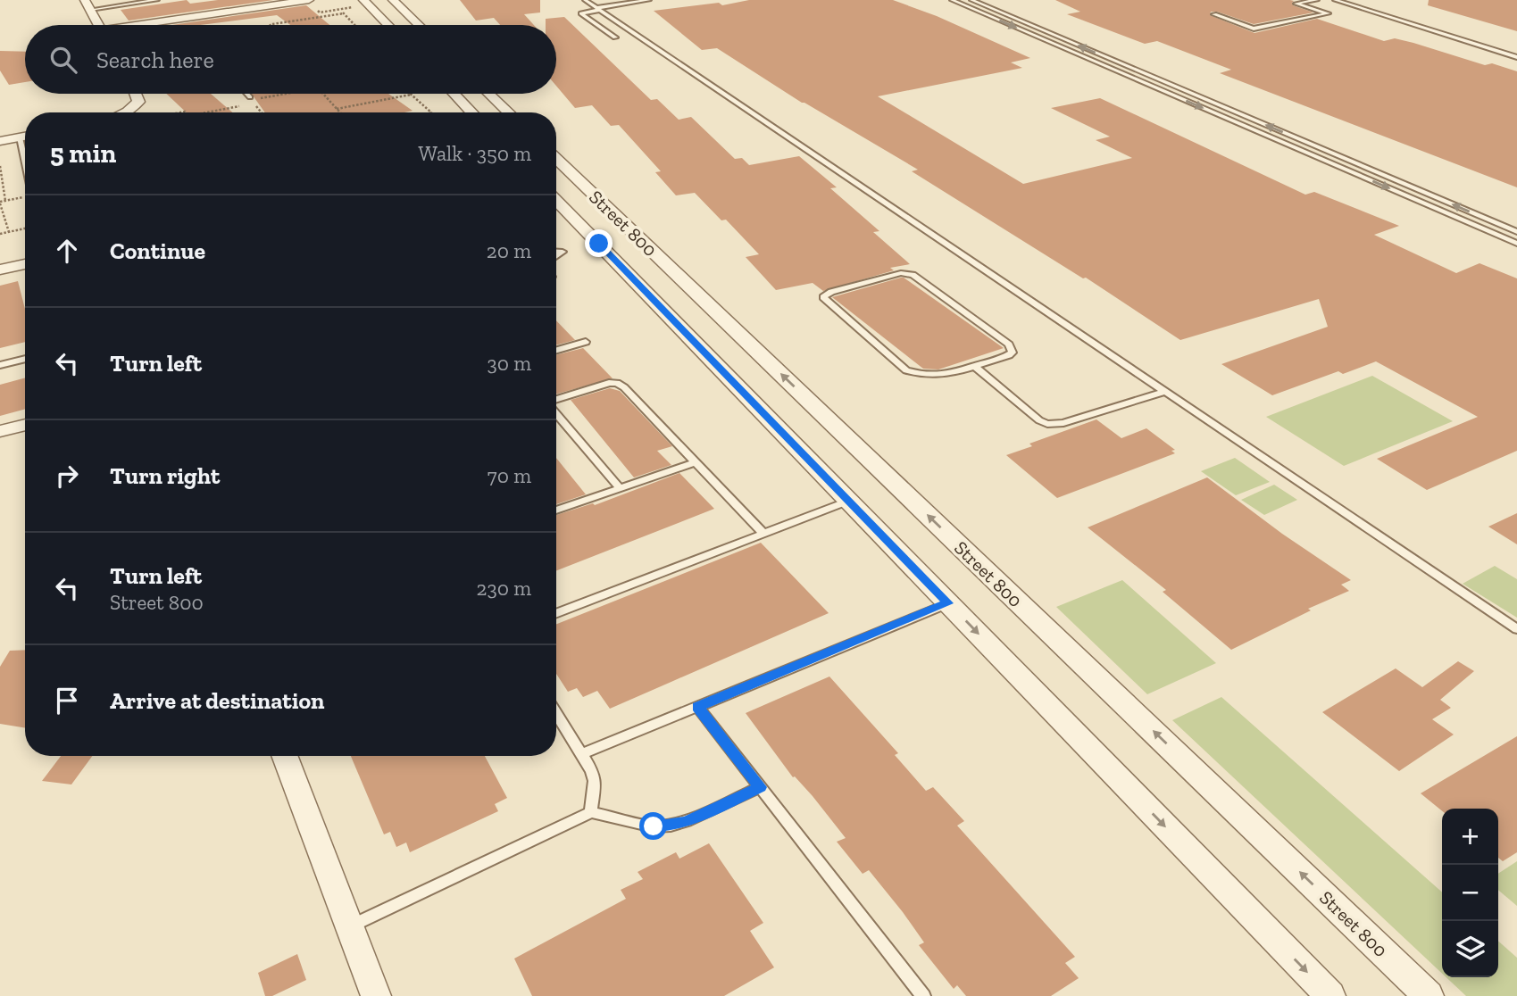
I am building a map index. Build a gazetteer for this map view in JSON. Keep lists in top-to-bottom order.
{
  "streets": {
    "street": ["Street 800"]
  },
  "page": {
    "search": "Search here",
    "heading": ["5 min", "Walk · 350 m"],
    "list": [
      ["Continue", "20 m"],
      ["Turn left", "30 m"],
      ["Turn right", "70 m"],
      ["Turn left", "Street 800", "230 m"],
      "Arrive at destination"
    ],
    "map_buttons": ["+", "−"]
  }
}
